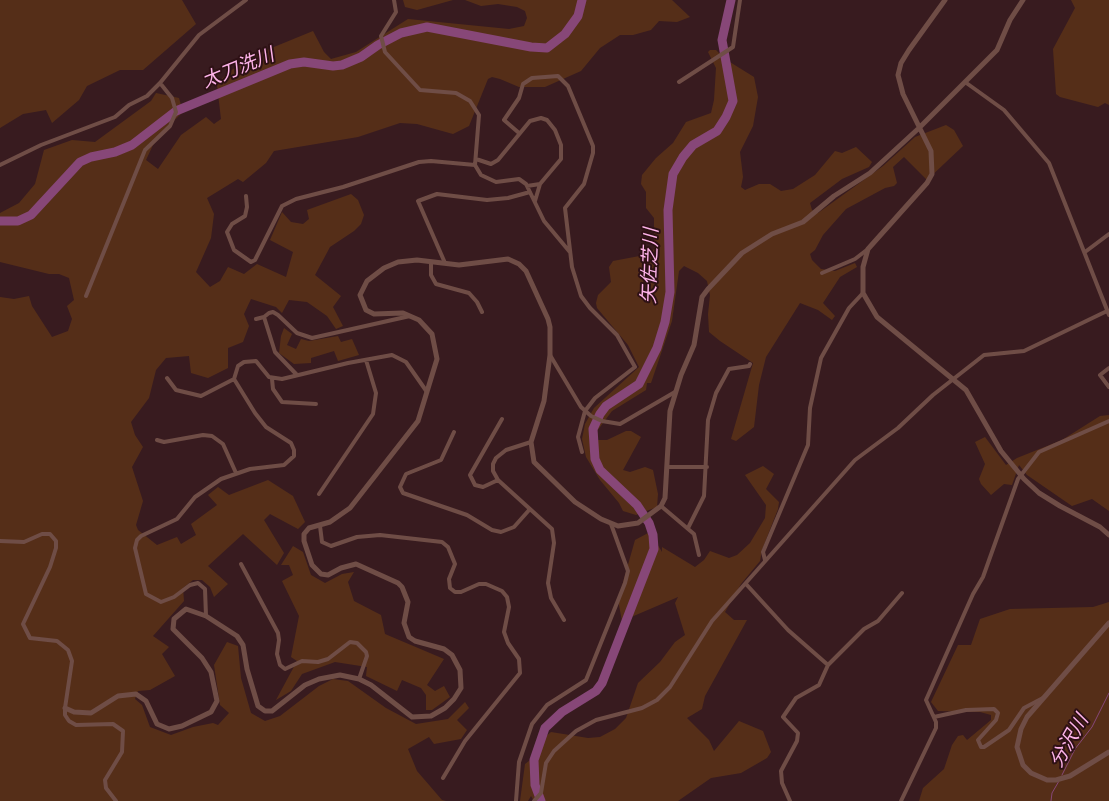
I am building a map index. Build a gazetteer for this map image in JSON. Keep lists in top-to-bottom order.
{
  "water": ["太刀洗川", "矢佐芝川", "分沢川"]
}
